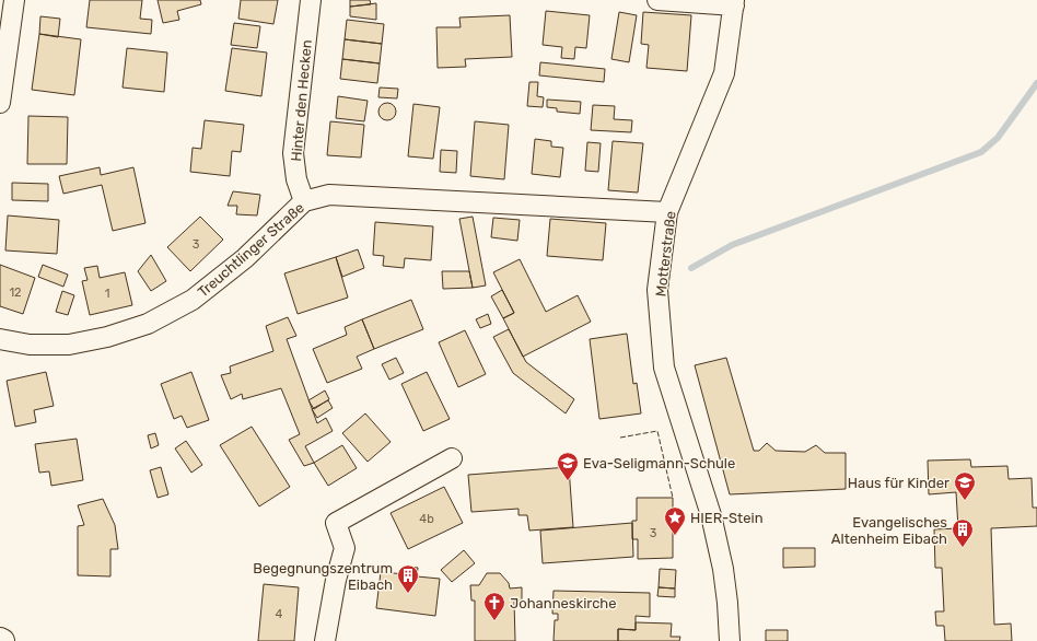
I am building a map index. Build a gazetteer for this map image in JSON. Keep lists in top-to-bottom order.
{
  "streets": {
    "street": ["Hinter den Hecken", "Treuchtlinger Straße", "Motterstraße"]
  },
  "crossings": [
    ["Hinter den Hecken", "Treuchtlinger Straße"],
    ["Treuchtlinger Straße", "Motterstraße"]
  ],
  "places": {
    "school or university": ["Eva-Seligmann-Schule", "Haus für Kinder"],
    "place": ["HIER-Stein"],
    "building": ["Evangelisches Altenheim Eibach", "Begegnungszentrum Eibach"],
    "church": ["Johanneskirche"]
  },
  "house_numbers": [
    "3",
    "12",
    "1",
    "4b",
    "3",
    "4"
  ]
}
